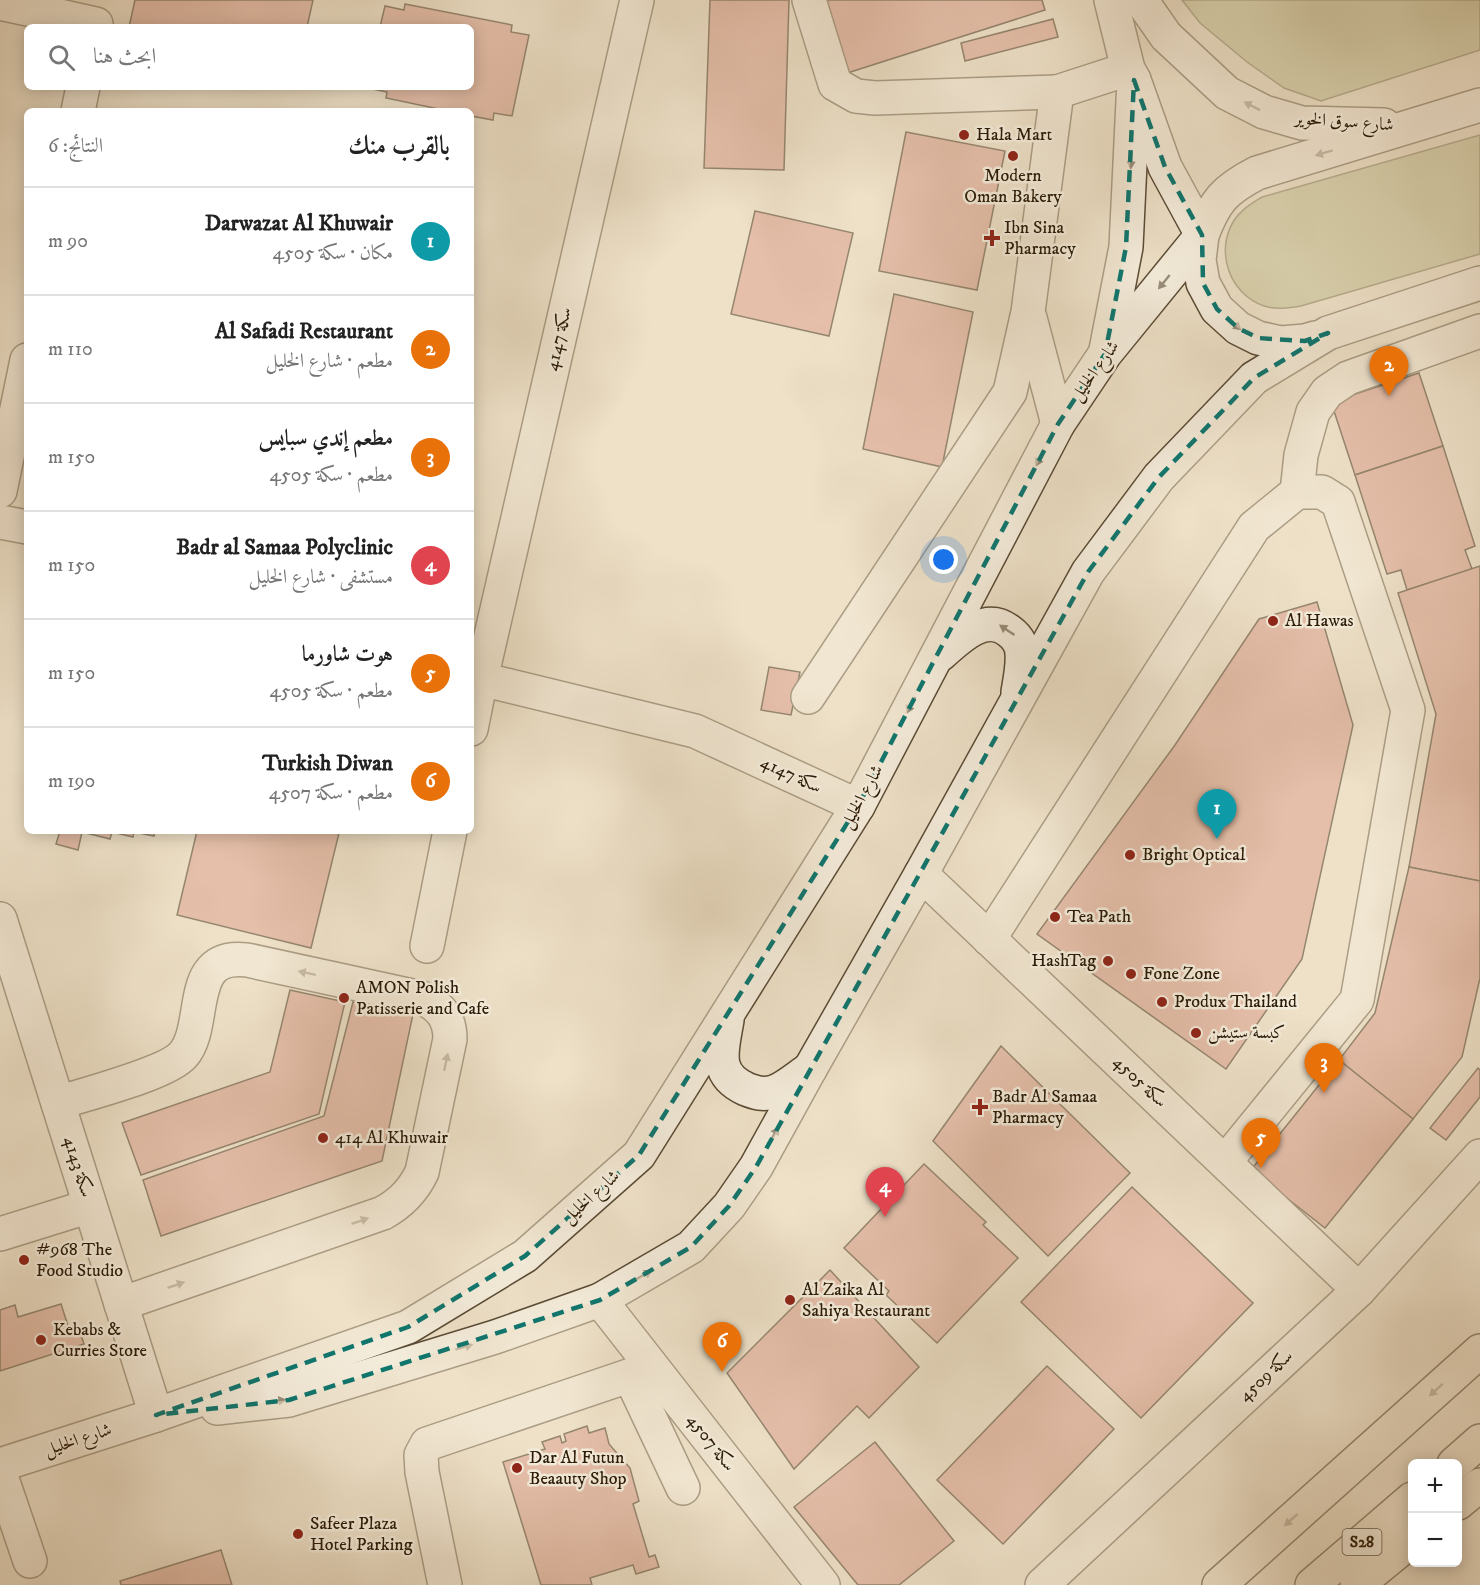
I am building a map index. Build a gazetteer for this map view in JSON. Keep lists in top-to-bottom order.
{
  "streets": {
    "main road": ["S28"],
    "street": [
      "شارع سوق الخوير",
      "سكة 4147",
      "شارع الخليل",
      "سكة 4505",
      "سكة 4143",
      "سكة 4509",
      "سكة 4507"
    ]
  },
  "crossings": [
    ["شارع سوق الخوير", "شارع الخليل"],
    ["سكة 4147", "شارع الخليل"],
    ["شارع الخليل", "سكة 4505"],
    ["شارع الخليل", "سكة 4143"],
    ["شارع الخليل", "سكة 4507"],
    ["سكة 4505", "سكة 4509"]
  ],
  "one_way": ["شارع سوق الخوير"],
  "places": {
    "other": [
      "Hala Mart",
      "Modern Oman Bakery",
      "Al Hawas",
      "Bright Optical",
      "Tea Path",
      "HashTag",
      "Fone Zone",
      "AMON Polish Patisserie and Cafe",
      "Produx Thailand",
      "كبسة ستيشن",
      "414 Al Khuwair",
      "#968 The Food Studio",
      "Al Zaika Al Sahiya Restaurant",
      "Kebabs & Curries Store",
      "Dar Al Futun Beaauty Shop",
      "Safeer Plaza Hotel Parking"
    ],
    "health": ["Ibn Sina Pharmacy", "Badr Al Samaa Pharmacy"]
  },
  "page": {
    "search": "ابحث هنا",
    "heading": ["بالقرب منك", "النتائج: 6"],
    "list": [
      {
        "mark": "1",
        "name": "Darwazat Al Khuwair",
        "note": "مكان · سكة 4505",
        "value": "90 m"
      },
      {
        "mark": "2",
        "name": "Al Safadi Restaurant",
        "note": "مطعم · شارع الخليل",
        "value": "110 m"
      },
      {
        "mark": "3",
        "name": "مطعم إندي سبايس",
        "note": "مطعم · سكة 4505",
        "value": "150 m"
      },
      {
        "mark": "4",
        "name": "Badr al Samaa Polyclinic",
        "note": "مستشفى · شارع الخليل",
        "value": "150 m"
      },
      {
        "mark": "5",
        "name": "هوت شاورما",
        "note": "مطعم · سكة 4505",
        "value": "150 m"
      },
      {
        "mark": "6",
        "name": "Turkish Diwan",
        "note": "مطعم · سكة 4507",
        "value": "190 m"
      }
    ],
    "pins": [
      "2",
      "1",
      "3",
      "5",
      "4",
      "6"
    ],
    "map_buttons": ["+", "−"]
  }
}
